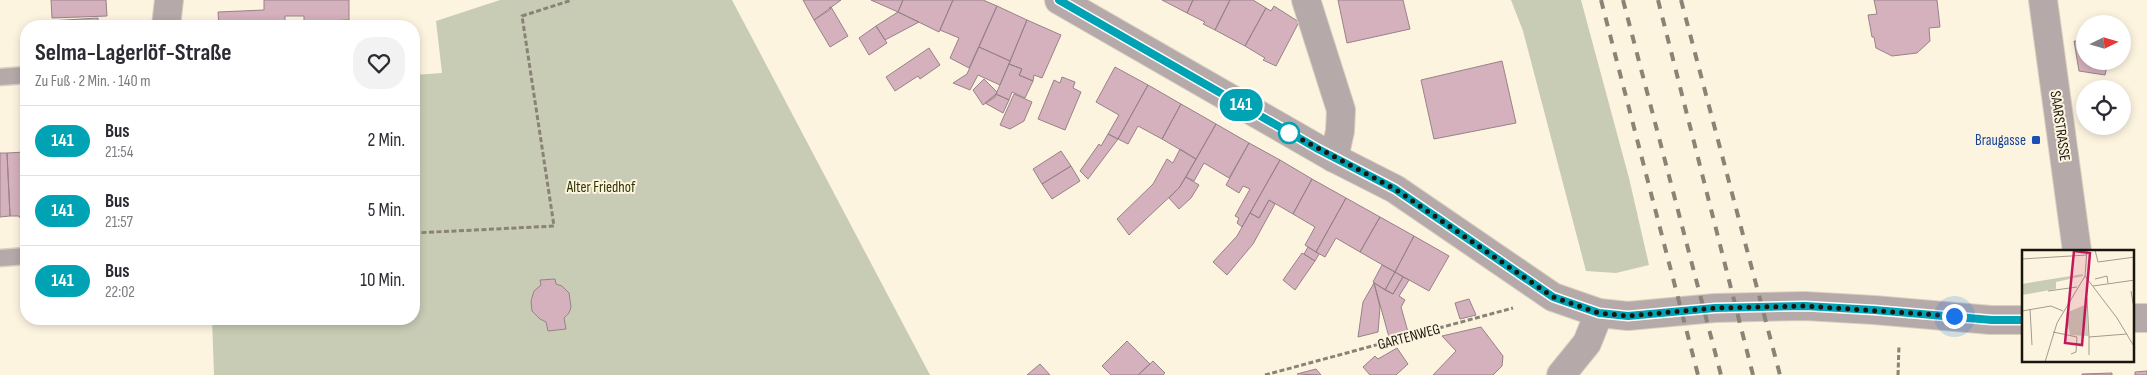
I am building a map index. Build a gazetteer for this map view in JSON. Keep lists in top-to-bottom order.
{
  "streets": {
    "street": ["SAARSTRASSE"],
    "path": ["GARTENWEG"]
  },
  "parks": ["Alter Friedhof"],
  "places": {
    "transit": ["Braugasse"]
  },
  "lines": ["bus line 141"],
  "north": "right",
  "page": {
    "on_map": "141",
    "heading": ["Selma-Lagerlöf-Straße", "Zu Fuß · 2 Min. · 140 m"],
    "list": [
      {
        "mark": "141",
        "name": "Bus",
        "note": "21:54",
        "value": "2 Min."
      },
      {
        "mark": "141",
        "name": "Bus",
        "note": "21:57",
        "value": "5 Min."
      },
      {
        "mark": "141",
        "name": "Bus",
        "note": "22:02",
        "value": "10 Min."
      }
    ]
  }
}
